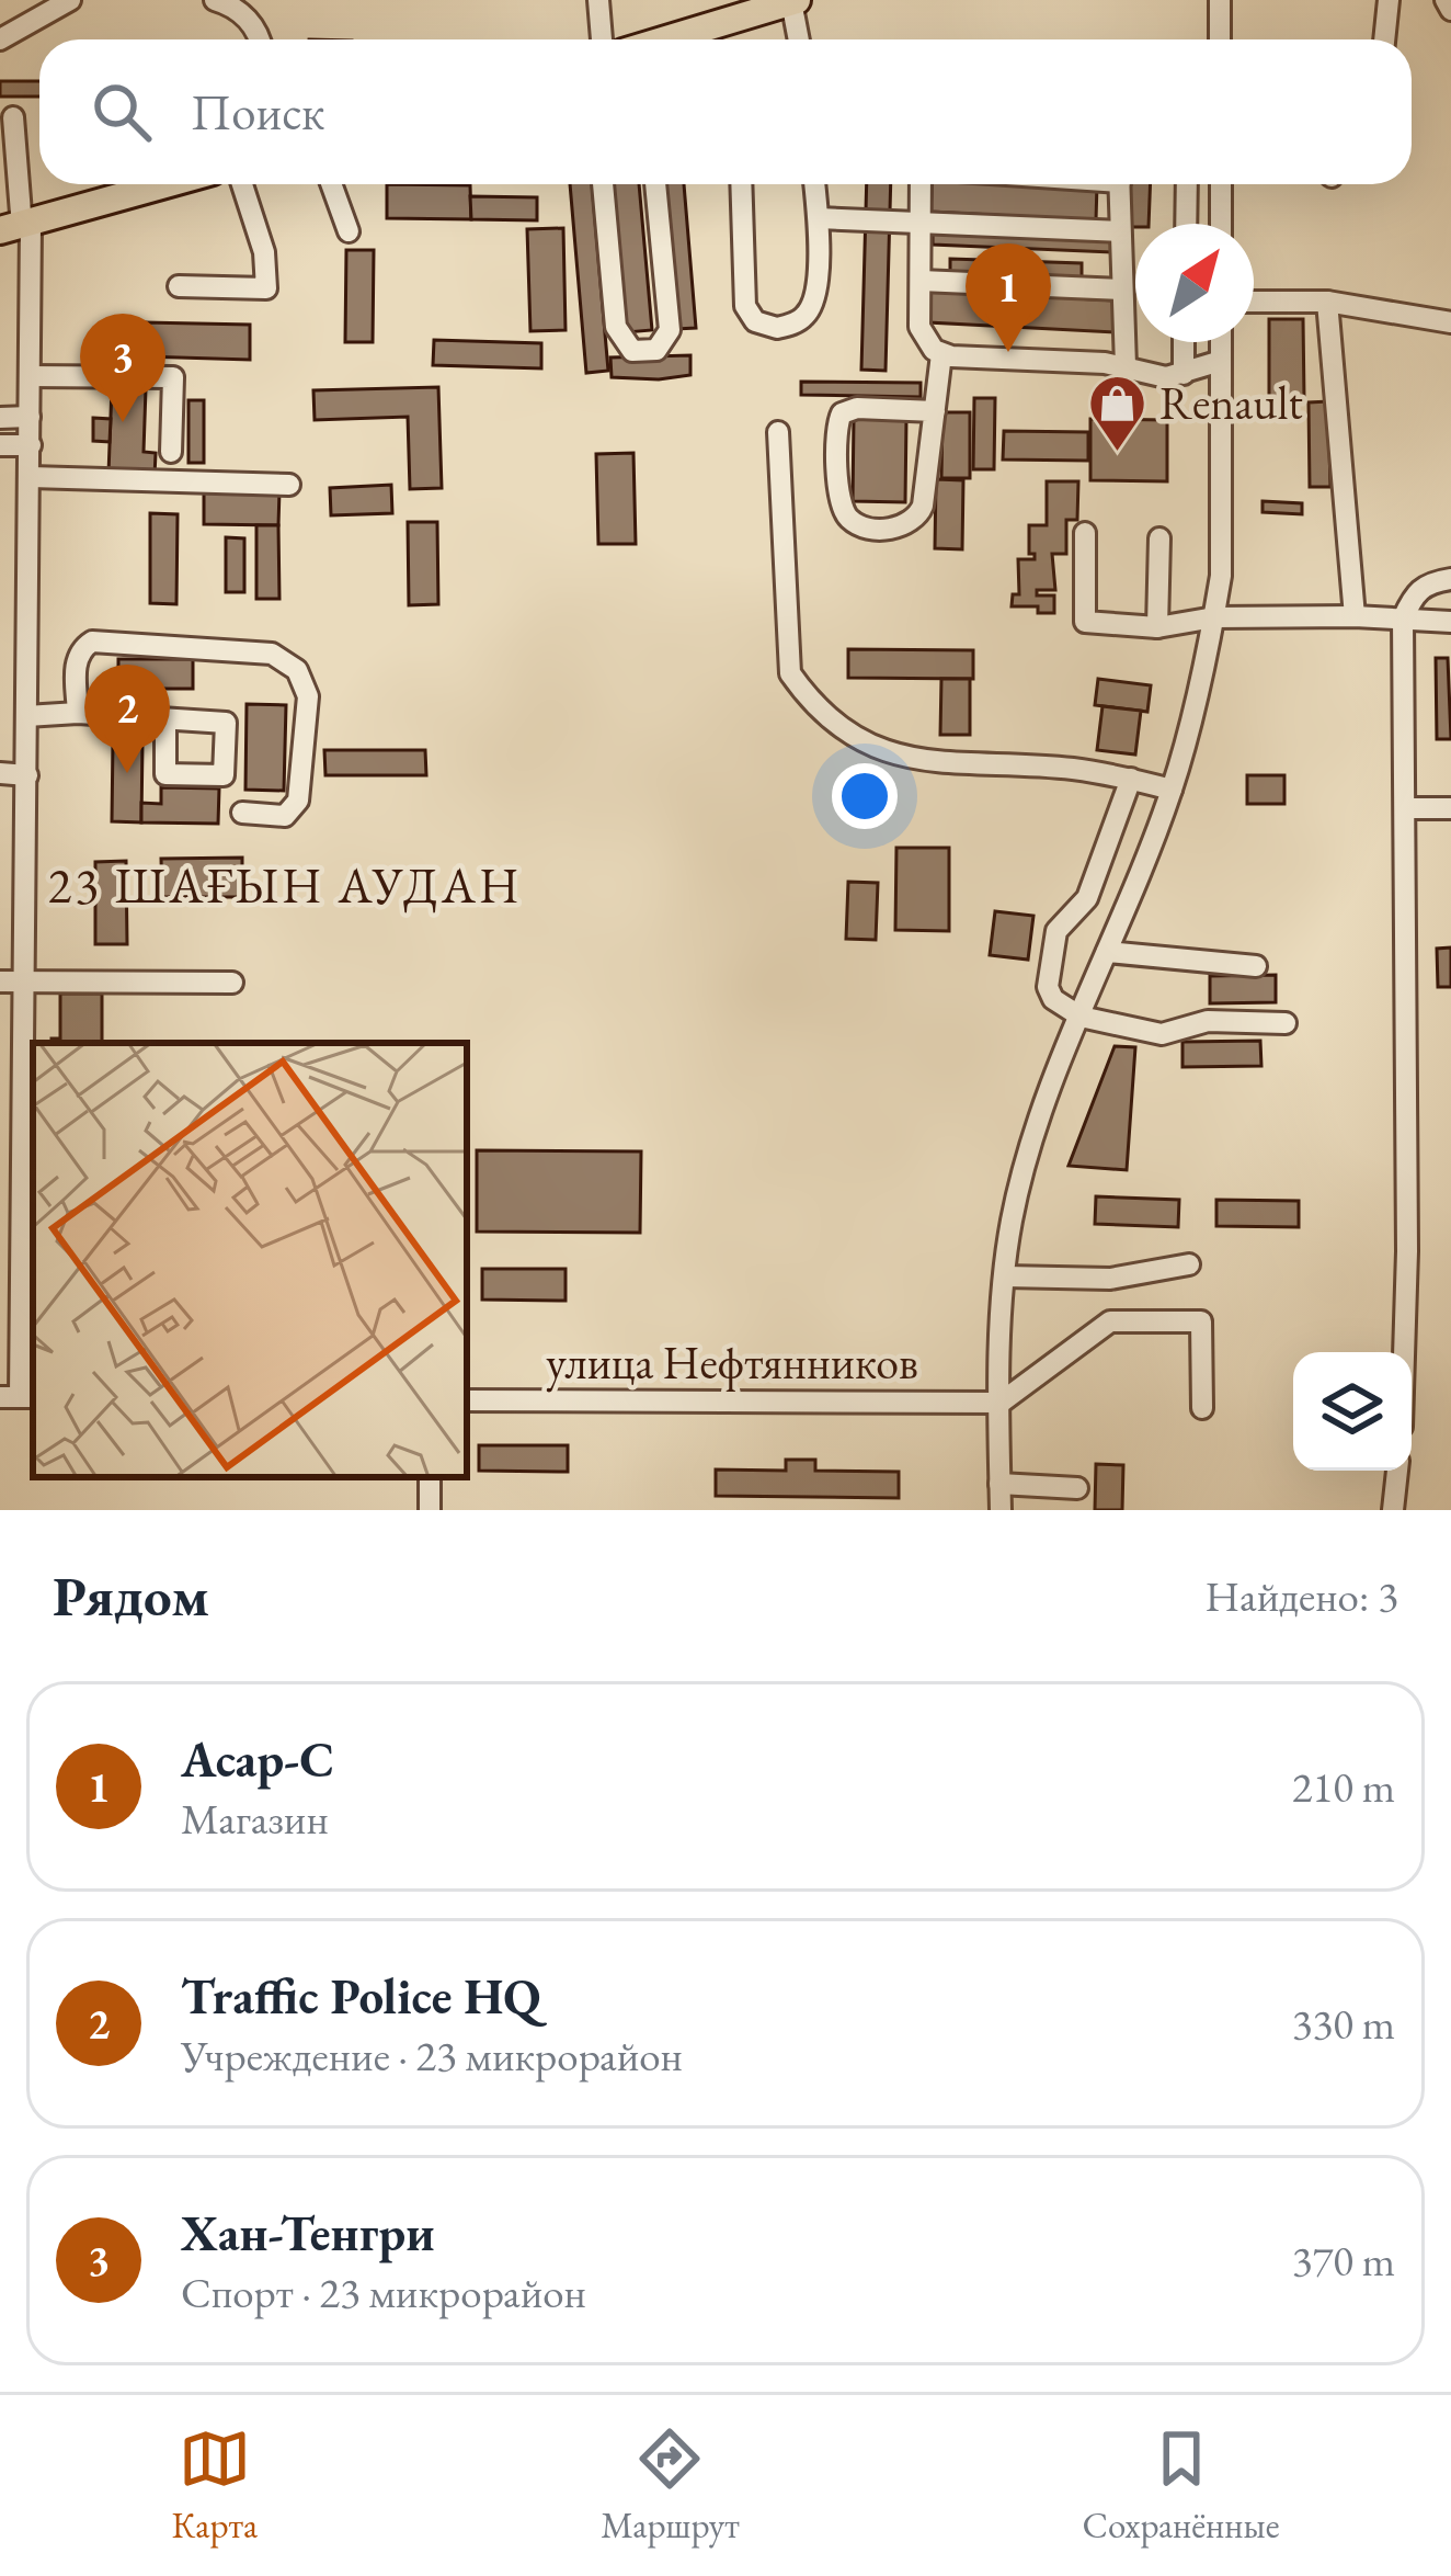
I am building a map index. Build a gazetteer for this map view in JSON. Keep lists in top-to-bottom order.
{
  "streets": {
    "street": ["улица Нефтянников"]
  },
  "districts": ["23 ШАҒЫН АУДАН"],
  "places": {
    "shop": ["Renault"]
  },
  "north": "top right",
  "page": {
    "search": "Поиск",
    "pins": ["1", "3", "2"],
    "heading": ["Рядом", "Найдено: 3"],
    "list": [
      {
        "mark": "1",
        "name": "Асар-С",
        "note": "Магазин",
        "value": "210 m"
      },
      {
        "mark": "2",
        "name": "Traffic Police HQ",
        "note": "Учреждение · 23 микрорайон",
        "value": "330 m"
      },
      {
        "mark": "3",
        "name": "Хан-Тенгри",
        "note": "Спорт · 23 микрорайон",
        "value": "370 m"
      }
    ],
    "nav": ["Карта", "Маршрут", "Сохранённые"]
  }
}
